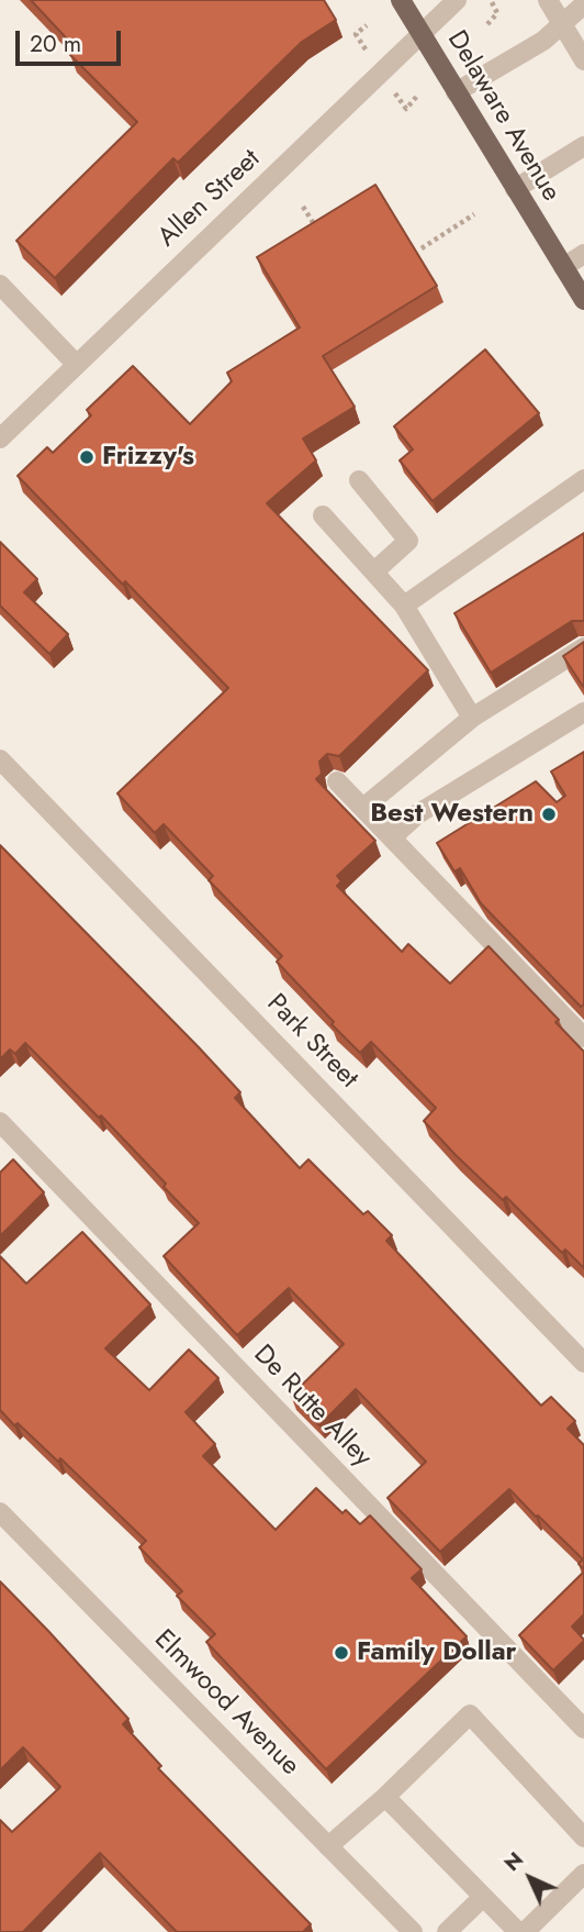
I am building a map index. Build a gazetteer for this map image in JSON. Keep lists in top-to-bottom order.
{
  "streets": {
    "main road": ["Delaware Avenue"],
    "street": [
      "Allen Street",
      "Park Street",
      "De Rutte Alley",
      "Elmwood Avenue"
    ]
  },
  "crossings": [
    ["Delaware Avenue", "Allen Street"]
  ],
  "places": ["Frizzy's", "Best Western", "Family Dollar"],
  "scale_bar": "20 m",
  "north": "top left"
}
